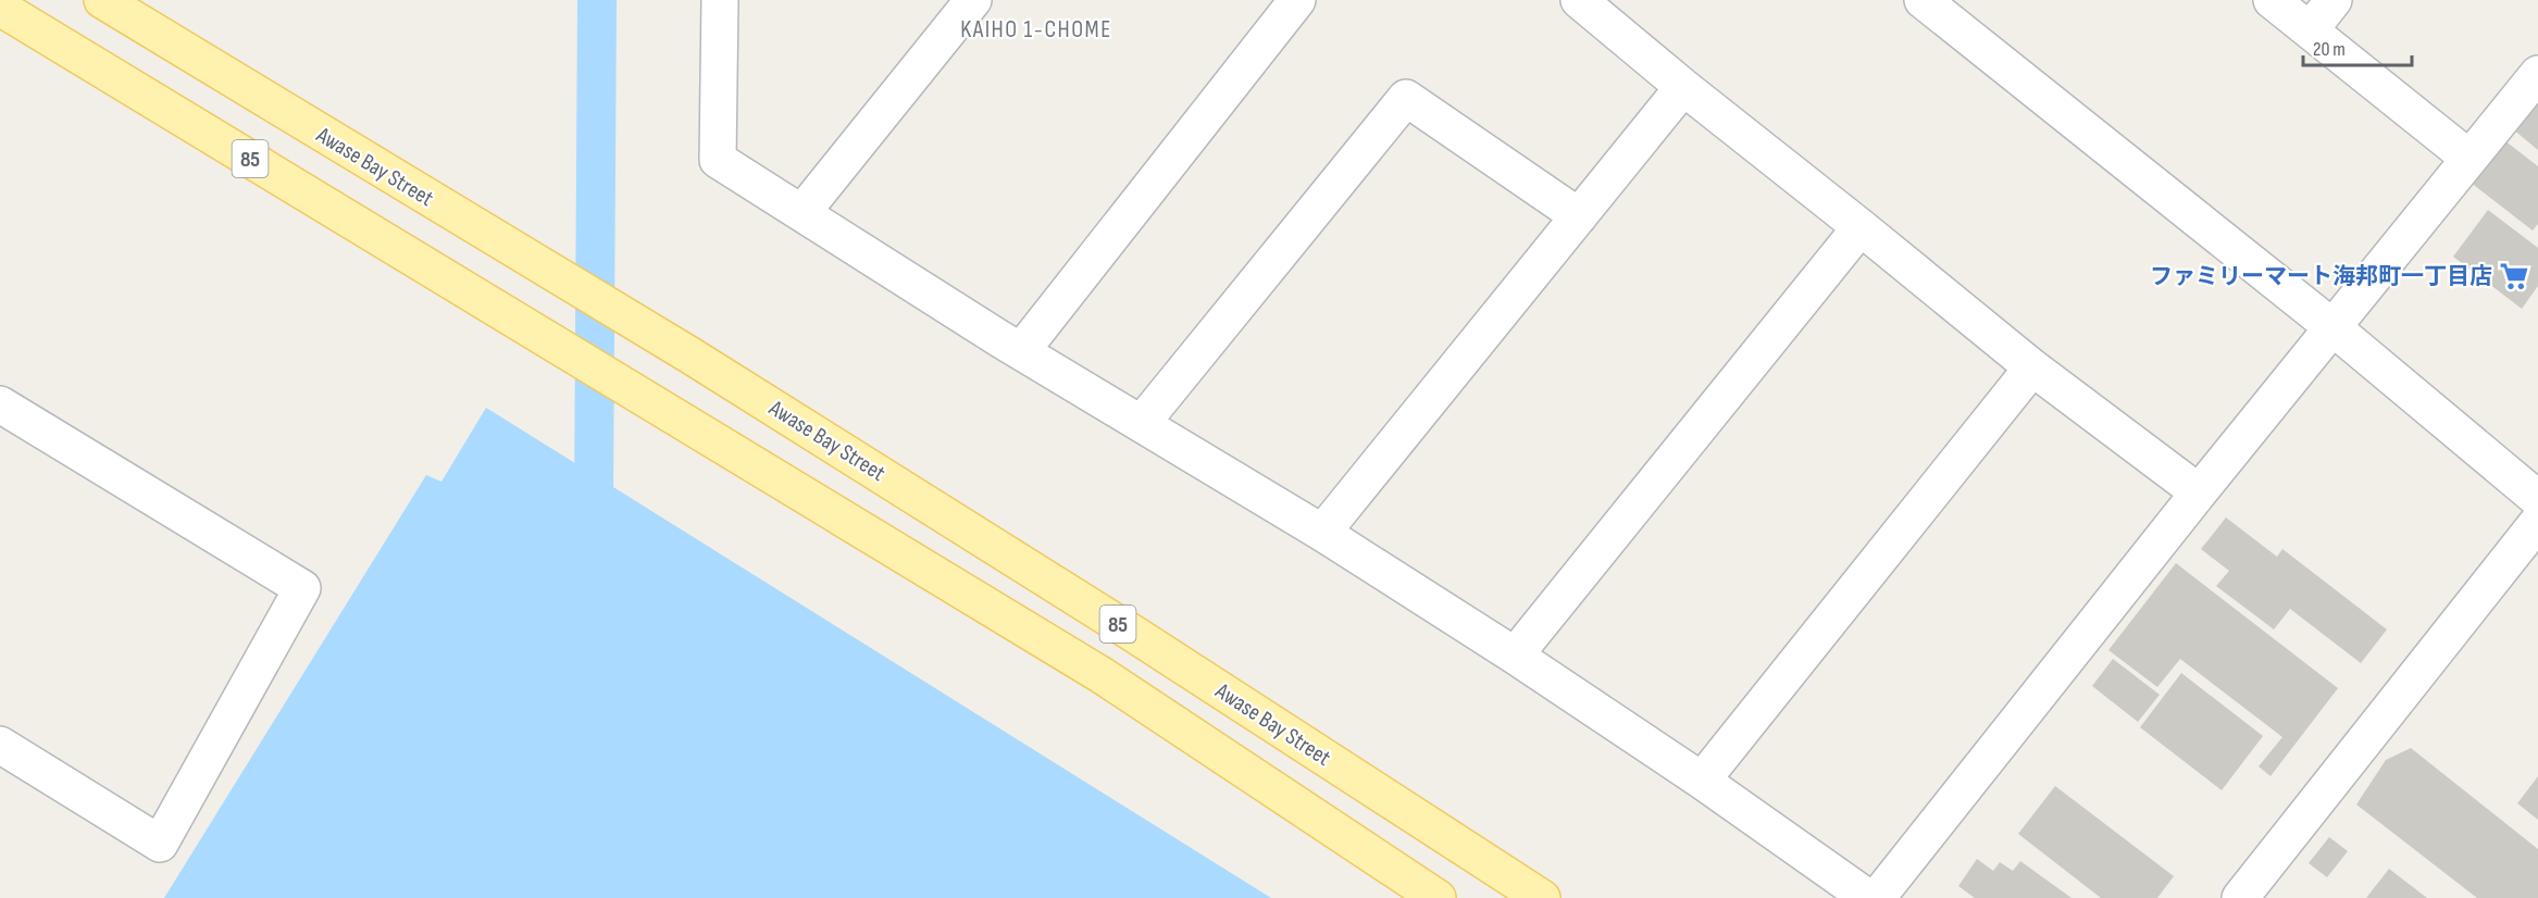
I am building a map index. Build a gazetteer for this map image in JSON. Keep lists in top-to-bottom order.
{
  "streets": {
    "main road": ["85", "Awase Bay Street"]
  },
  "districts": ["KAIHO 1-CHOME"],
  "places": {
    "supermarket": ["ファミリーマート海邦町一丁目店"]
  },
  "scale_bar": "20 m"
}
